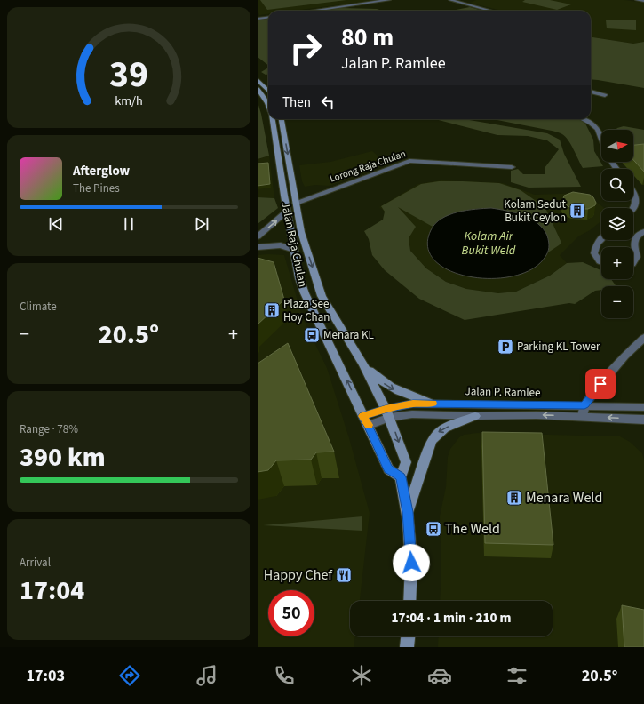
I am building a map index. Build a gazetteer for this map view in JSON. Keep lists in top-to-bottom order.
{
  "streets": {
    "main road": ["Jalan Raja Chulan"],
    "street": ["Lorong Raja Chulan", "Jalan P. Ramlee"]
  },
  "crossings": [
    ["Lorong Raja Chulan", "Jalan Raja Chulan"],
    ["Jalan Raja Chulan", "Jalan P. Ramlee"]
  ],
  "water": ["Kolam Air Bukit Weld"],
  "places": {
    "building": ["Kolam Sedut Bukit Ceylon", "Plaza See Hoy Chan", "Menara Weld"],
    "bus stop": ["Menara KL", "The Weld"],
    "parking": ["Parking KL Tower"],
    "restaurant": ["Happy Chef"]
  },
  "north": "right",
  "page": {
    "turn": ["80 m", "Jalan P. Ramlee"],
    "then": "Then",
    "map_buttons": ["+", "−"],
    "song": ["Afterglow", "The Pines"],
    "tile": [
      "Climate",
      ["Range · 78%", "390 km"],
      ["Arrival", "17:04"]
    ],
    "heat": ["−", "20.5°", "+"],
    "limit": "50",
    "trip": "17:04 · 1 min · 210 m",
    "tabs": ["17:03", "20.5°"],
    "gauge": ["39", "km/h"]
  }
}
